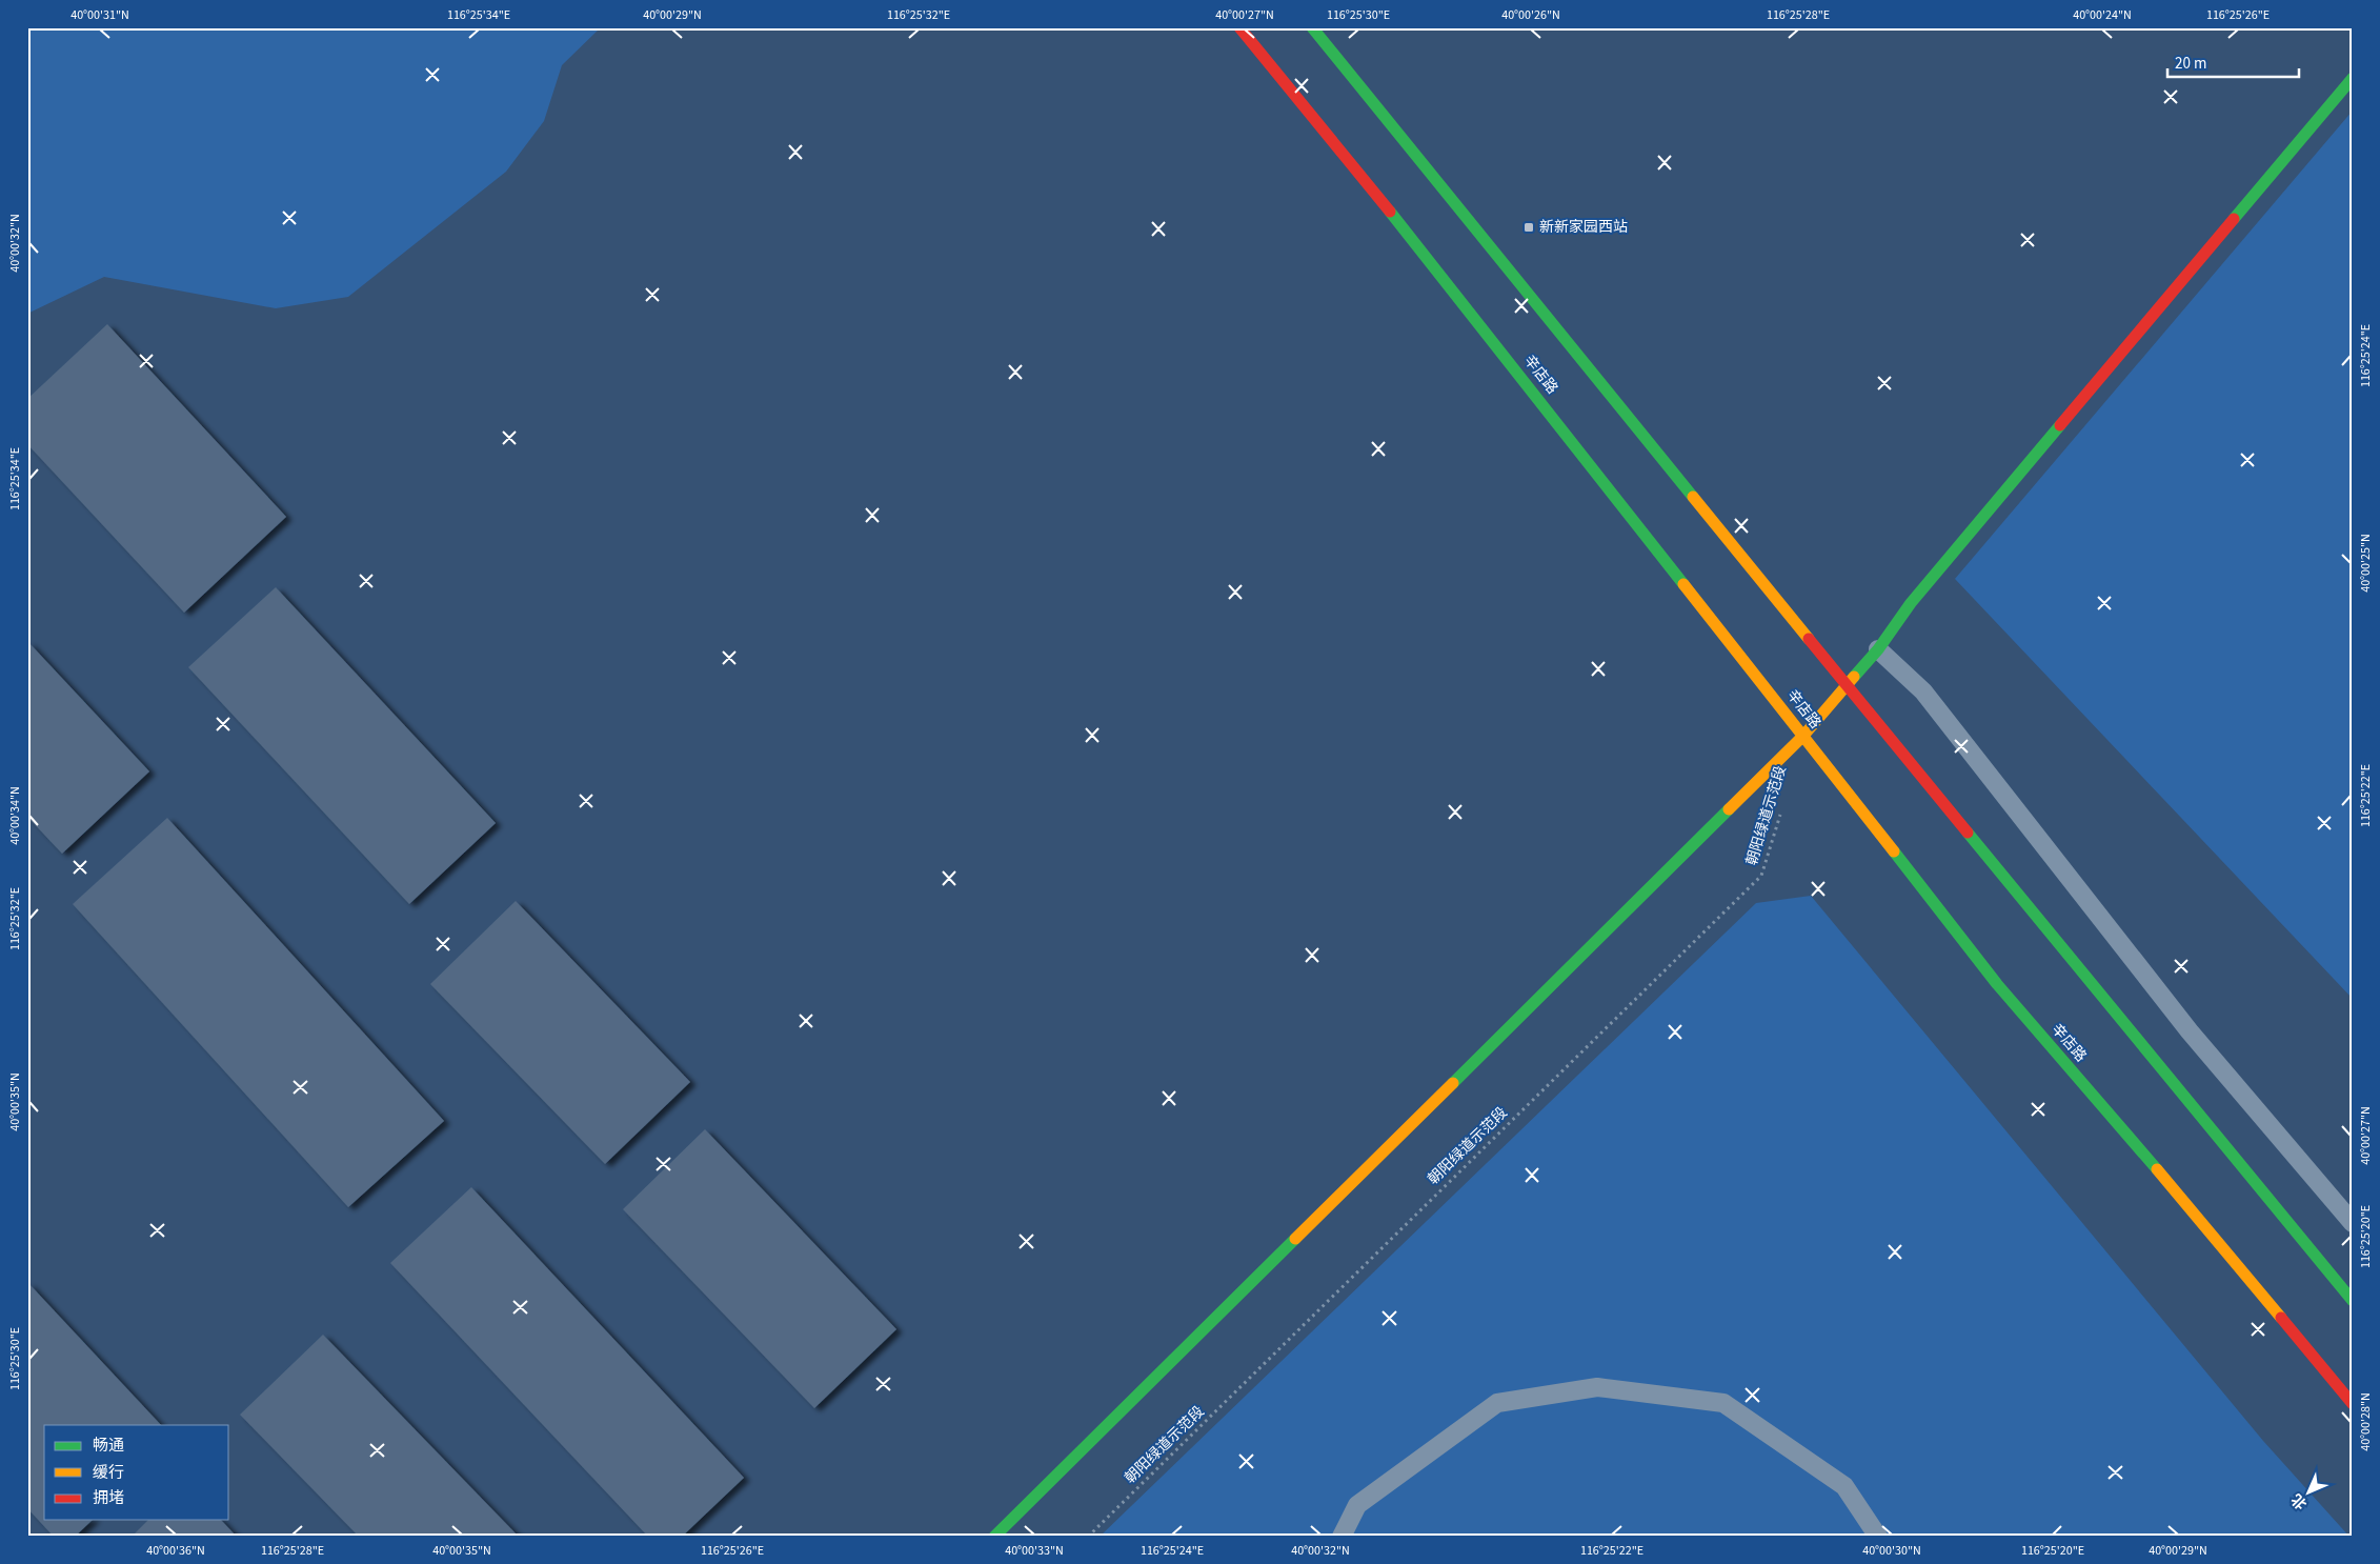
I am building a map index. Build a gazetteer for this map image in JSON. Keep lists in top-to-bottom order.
{
  "streets": {
    "main road": ["辛店路"],
    "path": ["朝阳绿道示范段"]
  },
  "places": {
    "transit": ["新新家园西站"]
  },
  "legend": ["畅通", "缓行", "拥堵"],
  "scale_bar": "20 m",
  "north": "bottom left",
  "coordinates": [
    "40°00'31\"N",
    "116°25'34\"E",
    "40°00'29\"N",
    "116°25'32\"E",
    "40°00'27\"N",
    "116°25'30\"E",
    "40°00'26\"N",
    "116°25'28\"E",
    "40°00'24\"N",
    "116°25'26\"E",
    "40°00'32\"N",
    "116°25'24\"E",
    "40°00'25\"N",
    "116°25'22\"E",
    "40°00'34\"N",
    "40°00'35\"N",
    "116°25'20\"E",
    "40°00'28\"N",
    "40°00'36\"N",
    "40°00'33\"N",
    "40°00'30\"N"
  ]
}
